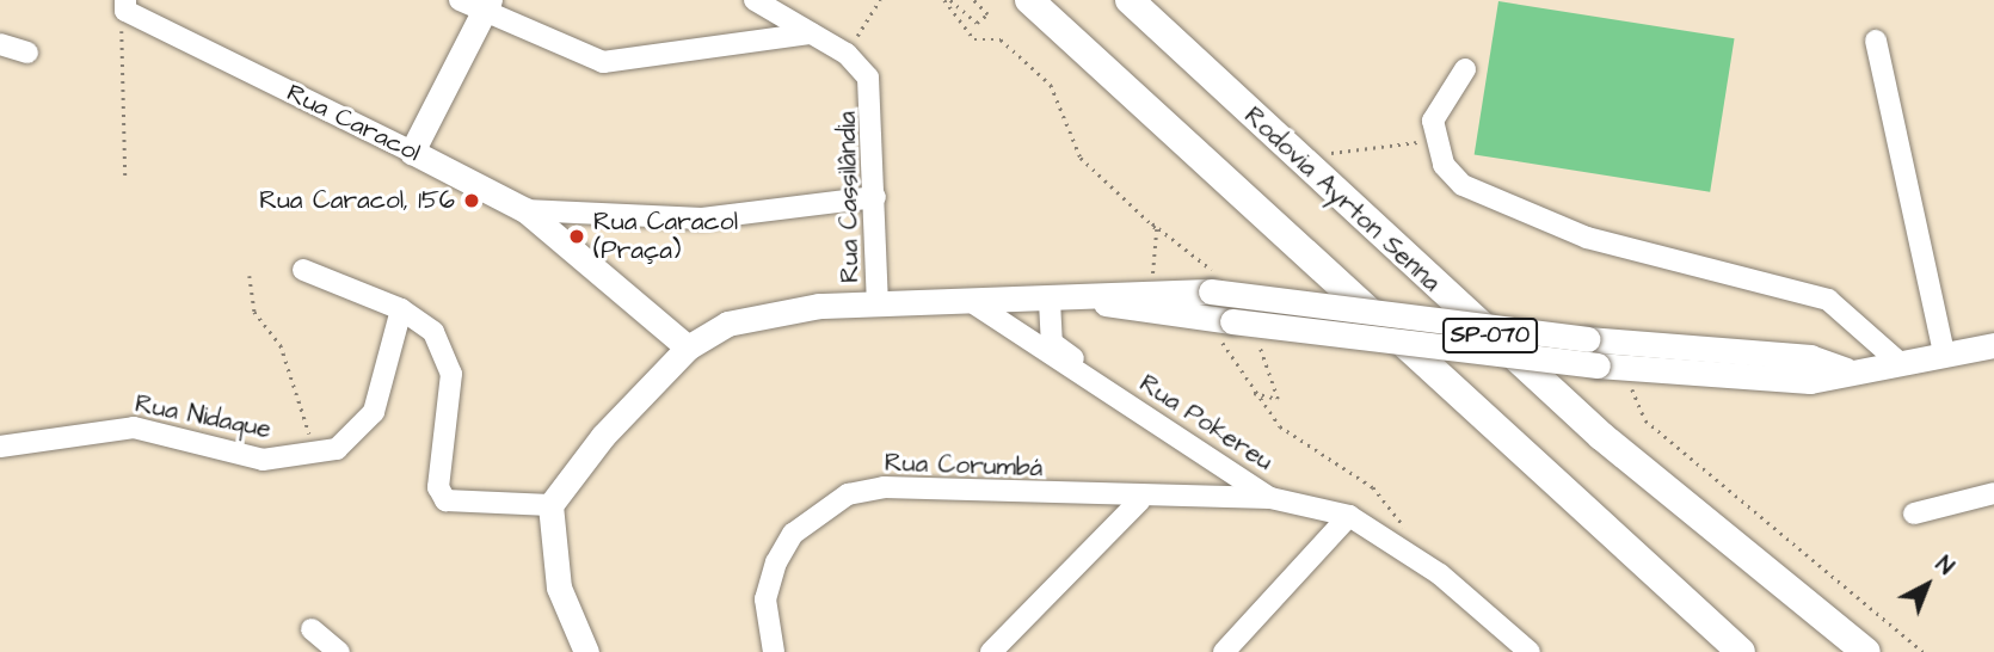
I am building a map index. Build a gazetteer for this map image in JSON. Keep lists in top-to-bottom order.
{
  "streets": {
    "highway": ["Rodovia Ayrton Senna", "SP-070"],
    "main road": ["Rua Caracol"],
    "street": [
      "Rua Cassilândia",
      "Rua Nidaque",
      "Rua Pokereu",
      "Rua Corumbá"
    ]
  },
  "crossings": [
    ["Rua Pokereu", "Rua Corumbá"]
  ],
  "places": ["Rua Caracol, 156", "Rua Caracol (Praça)"],
  "north": "top right"
}
